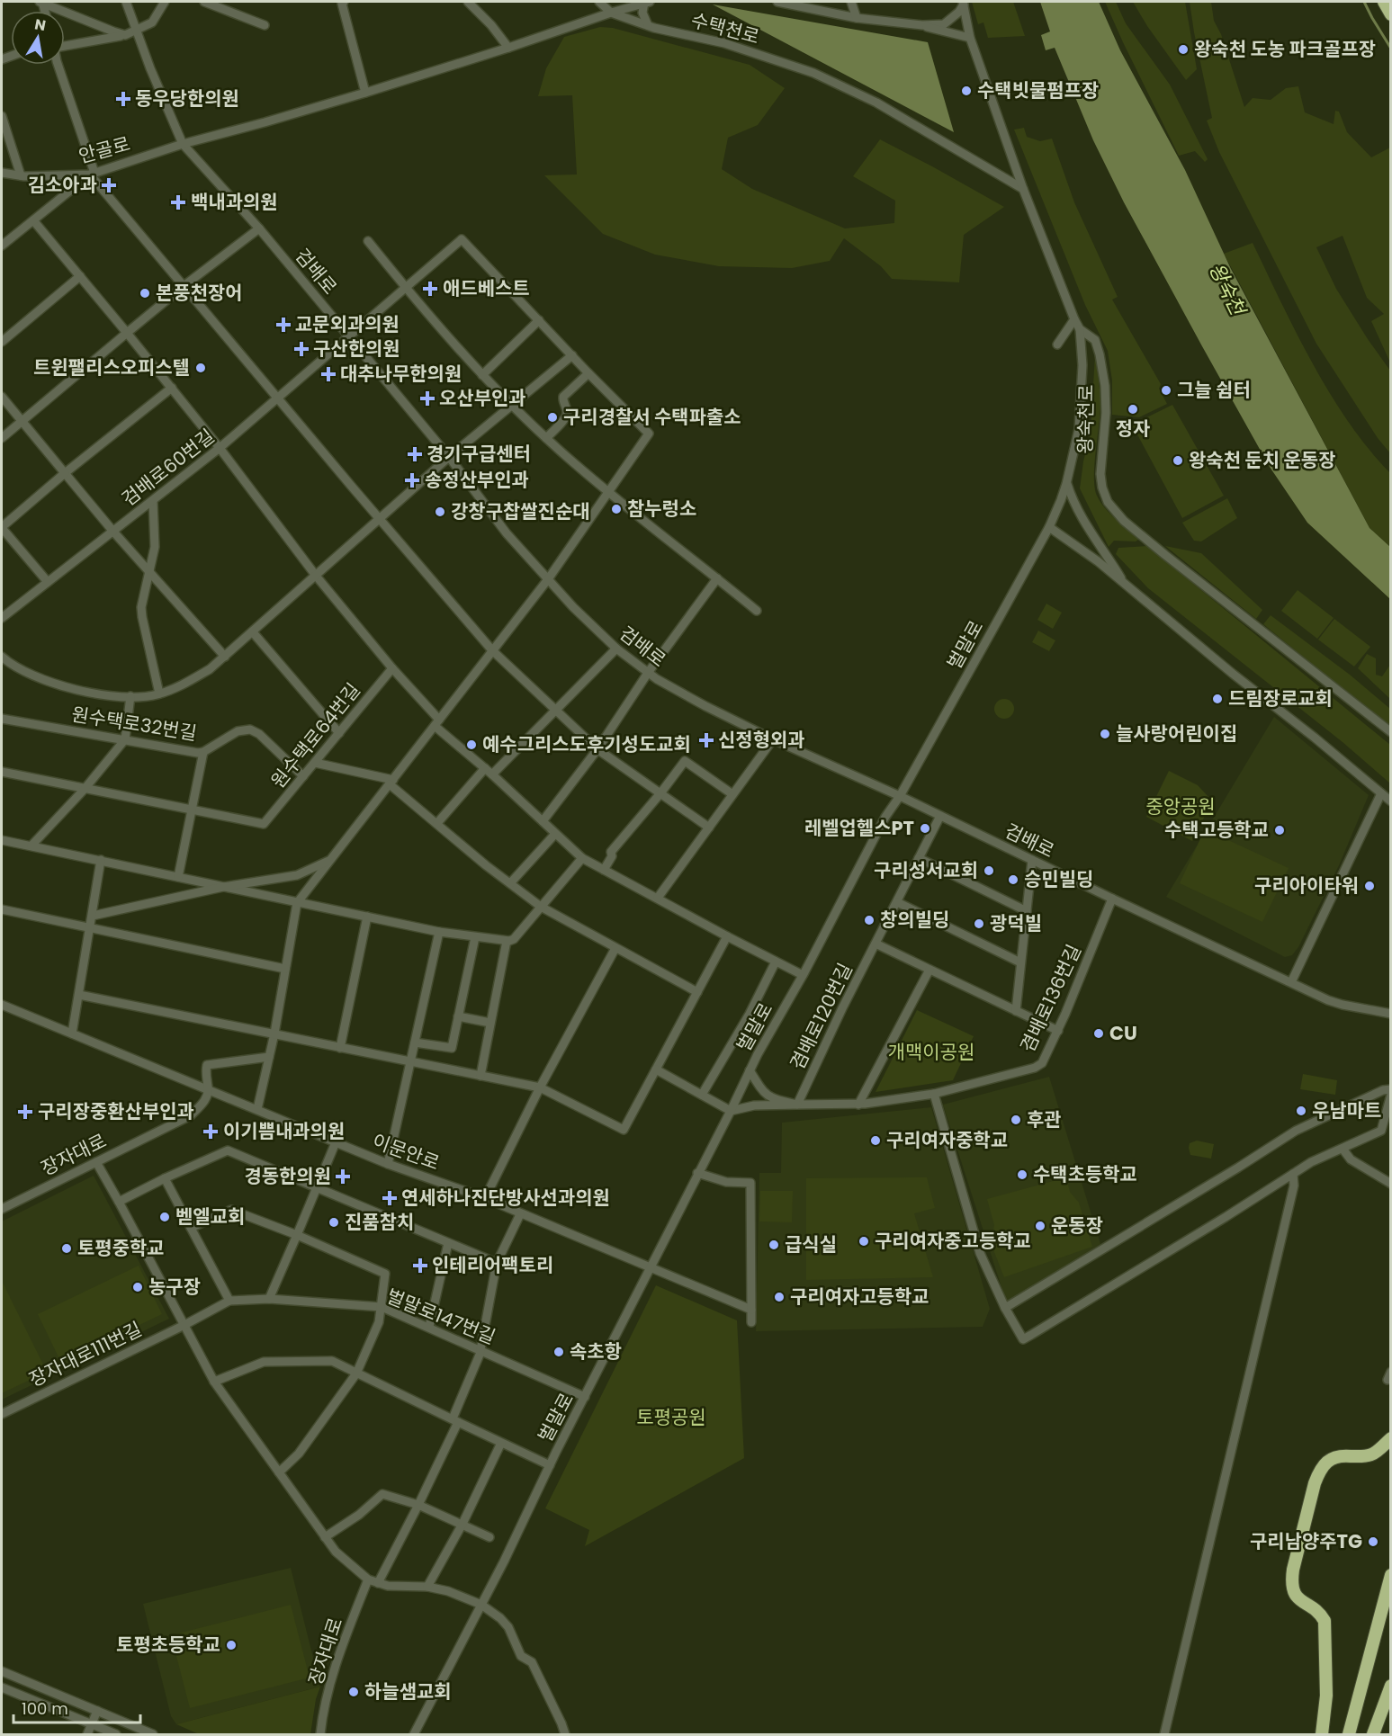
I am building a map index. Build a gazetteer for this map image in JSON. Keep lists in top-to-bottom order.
{
  "streets": {
    "street": [
      "수택천로",
      "안골로",
      "검배로",
      "왕숙천로",
      "검배로60번길",
      "벌말로",
      "원수택로32번길",
      "원수택로64번길",
      "겸배로136번길",
      "겸배로120번길",
      "이문안로",
      "장자대로",
      "벌말로147번길",
      "장자대로111번길"
    ]
  },
  "crossings": [
    ["수택천로", "왕숙천로"],
    ["안골로", "검배로"],
    ["검배로", "검배로60번길"],
    ["검배로", "벌말로"],
    ["검배로", "겸배로136번길"],
    ["검배로", "겸배로120번길"],
    ["왕숙천로", "벌말로"],
    ["벌말로", "이문안로"],
    ["벌말로", "벌말로147번길"],
    ["원수택로32번길", "원수택로64번길"],
    ["겸배로136번길", "겸배로120번길"],
    ["이문안로", "장자대로"],
    ["벌말로147번길", "장자대로111번길"]
  ],
  "water": ["왕숙천"],
  "parks": ["중앙공원", "개맥이공원", "토평공원"],
  "places": {
    "other": [
      "왕숙천 도농 파크골프장",
      "수택빗물펌프장",
      "본풍천장어",
      "트윈팰리스오피스텔",
      "그늘 쉼터",
      "정자",
      "구리경찰서 수택파출소",
      "왕숙천 둔치 운동장",
      "참누렁소",
      "강창구찹쌀진순대",
      "드림장로교회",
      "늘사랑어린이집",
      "예수그리스도후기성도교회",
      "레벨업헬스PT",
      "수택고등학교",
      "구리성서교회",
      "승민빌딩",
      "구리아이타워",
      "창의빌딩",
      "광덕빌",
      "CU",
      "우남마트",
      "후관",
      "구리여자중학교",
      "수택초등학교",
      "벧엘교회",
      "진품참치",
      "운동장",
      "구리여자중고등학교",
      "급식실",
      "토평중학교",
      "농구장",
      "구리여자고등학교",
      "속초항",
      "구리남양주TG",
      "토평초등학교",
      "하늘샘교회"
    ],
    "health": [
      "동우당한의원",
      "김소아과",
      "백내과의원",
      "애드베스트",
      "교문외과의원",
      "구산한의원",
      "대추나무한의원",
      "오산부인과",
      "경기구급센터",
      "송정산부인과",
      "신정형외과",
      "구리장중환산부인과",
      "이기쁨내과의원",
      "경동한의원",
      "연세하나진단방사선과의원",
      "인테리어팩토리"
    ]
  },
  "scale_bar": "100 m",
  "north": "top"
}
